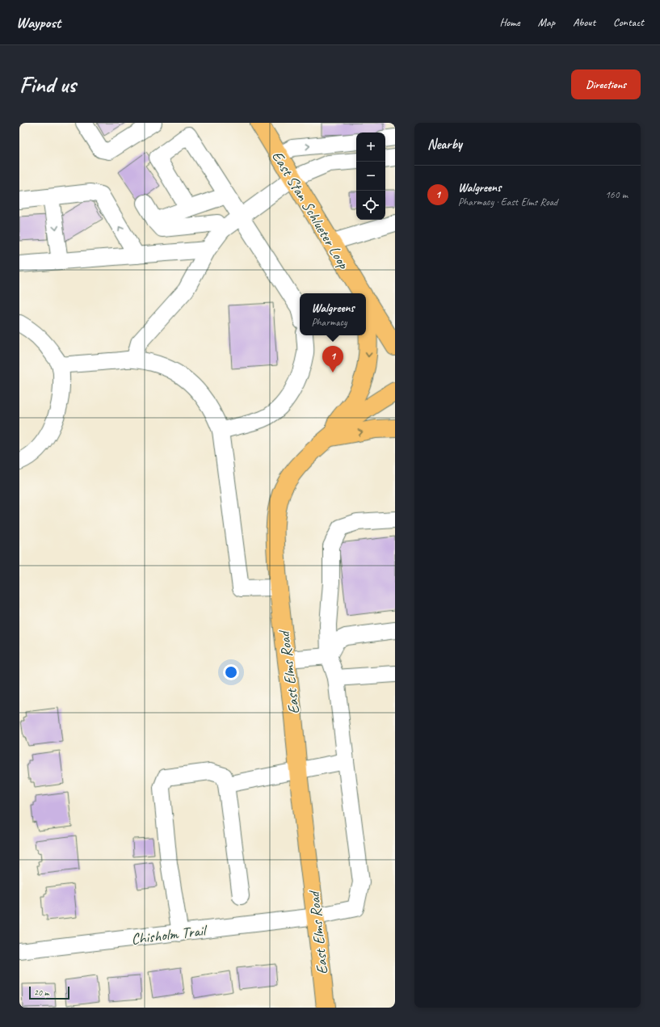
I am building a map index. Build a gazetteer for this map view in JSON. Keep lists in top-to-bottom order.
{
  "streets": {
    "main road": ["East Stan Schlueter Loop", "East Elms Road"],
    "street": ["Chisholm Trail"]
  },
  "crossings": [
    ["East Elms Road", "Chisholm Trail"]
  ],
  "scale_bar": "20 m",
  "page": {
    "header": "Waypost",
    "nav": [
      "Home",
      "Map",
      "About",
      "Contact"
    ],
    "buttons": "Directions",
    "title": "Find us",
    "heading": "Nearby",
    "map_buttons": ["+", "−"],
    "list": [
      {
        "mark": "1",
        "name": "Walgreens",
        "note": "Pharmacy · East Elms Road",
        "value": "160 m"
      }
    ],
    "popup": ["Walgreens", "Pharmacy"],
    "pins": "1",
    "scale": "20 m"
  }
}
